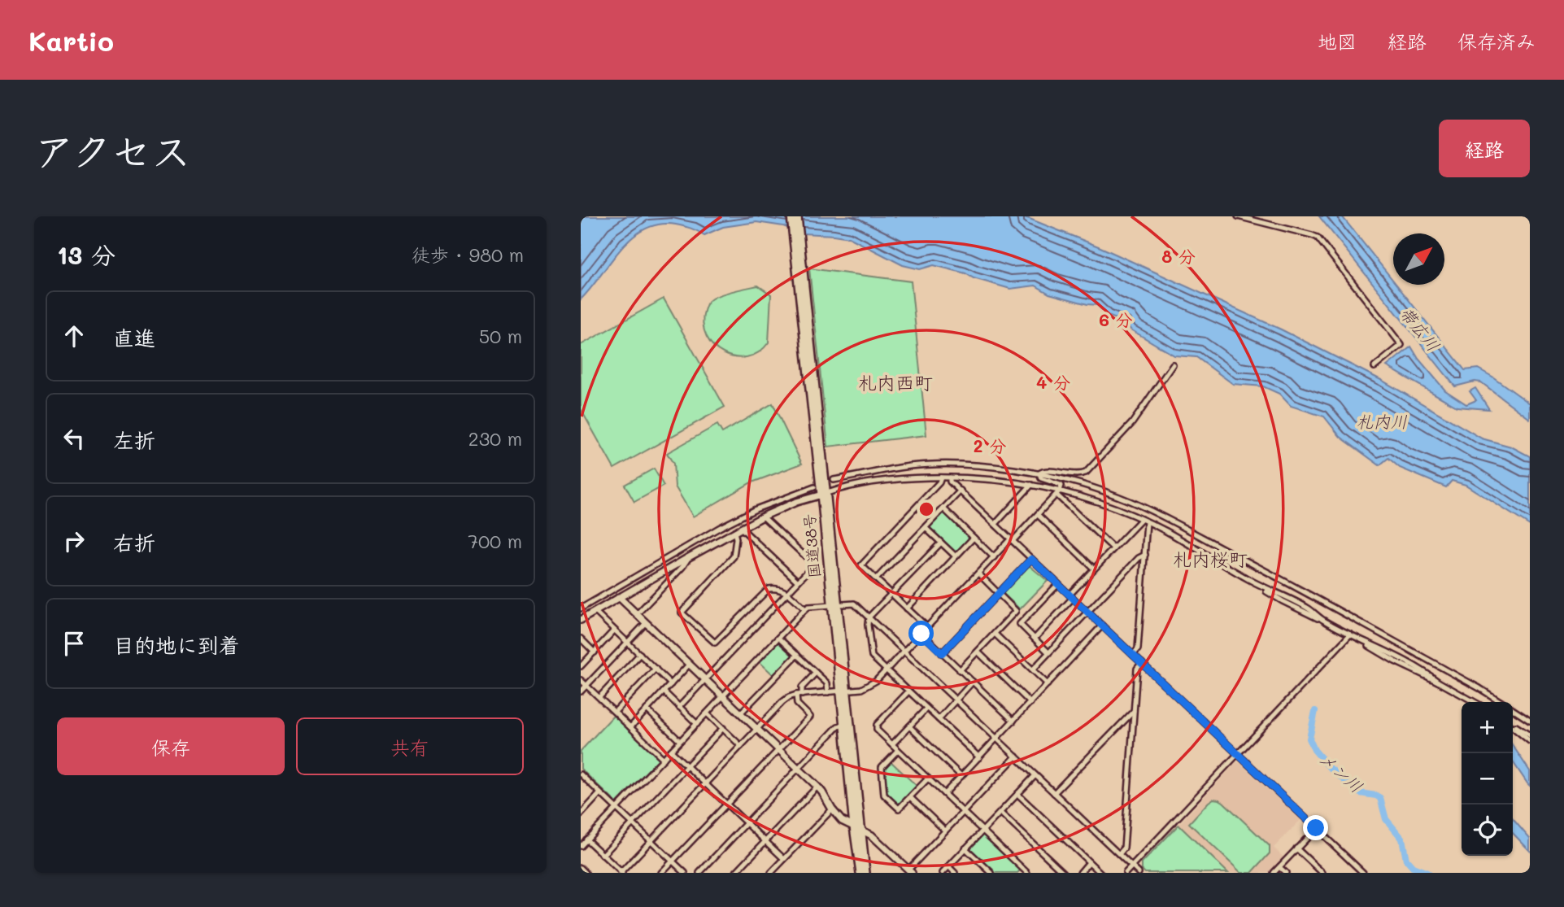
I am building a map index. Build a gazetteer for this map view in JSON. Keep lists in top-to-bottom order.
{
  "streets": {
    "highway": ["国道38号"]
  },
  "districts": ["札内西町", "札内桜町"],
  "water": ["帯広川", "札内川", "メン川"],
  "north": "top right",
  "page": {
    "header": "Kartio",
    "nav": ["地図", "経路", "保存済み"],
    "title": "アクセス",
    "buttons": [
      "経路",
      ["保存", "共有"]
    ],
    "heading": ["13 分", "徒歩 · 980 m"],
    "list": [
      ["直進", "50 m"],
      ["左折", "230 m"],
      ["右折", "700 m"],
      "目的地に到着"
    ],
    "map_buttons": ["+", "−"]
  },
  "rings": [
    "8 分",
    "6 分",
    "4 分",
    "2 分"
  ]
}
